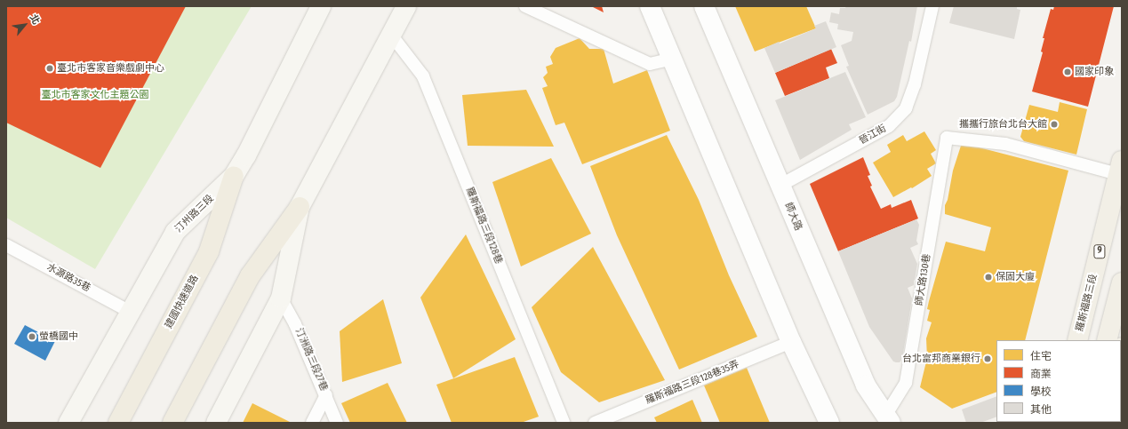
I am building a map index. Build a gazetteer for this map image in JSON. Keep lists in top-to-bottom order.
{
  "streets": {
    "highway": ["建國快速道路"],
    "main road": ["汀州路三段", "9", "羅斯福路三段"],
    "street": ["師大路"],
    "lane": [
      "晉江街",
      "羅斯福路三段128巷",
      "水源路35巷",
      "師大路130巷",
      "汀洲路三段27巷",
      "羅斯福路三段128巷35弄"
    ]
  },
  "crossings": [
    ["晉江街", "師大路"],
    ["汀州路三段", "水源路35巷"],
    ["汀州路三段", "建國快速道路"],
    ["師大路", "師大路130巷"],
    ["師大路130巷", "羅斯福路三段"]
  ],
  "parks": ["臺北市客家文化主題公園"],
  "places": [
    "臺北市客家音樂戲劇中心",
    "國家印象",
    "攜攜行旅台北台大館",
    "保固大廈",
    "螢橋國中",
    "台北富邦商業銀行"
  ],
  "legend": [
    "住宅",
    "商業",
    "學校",
    "其他"
  ],
  "north": "top right"
}
